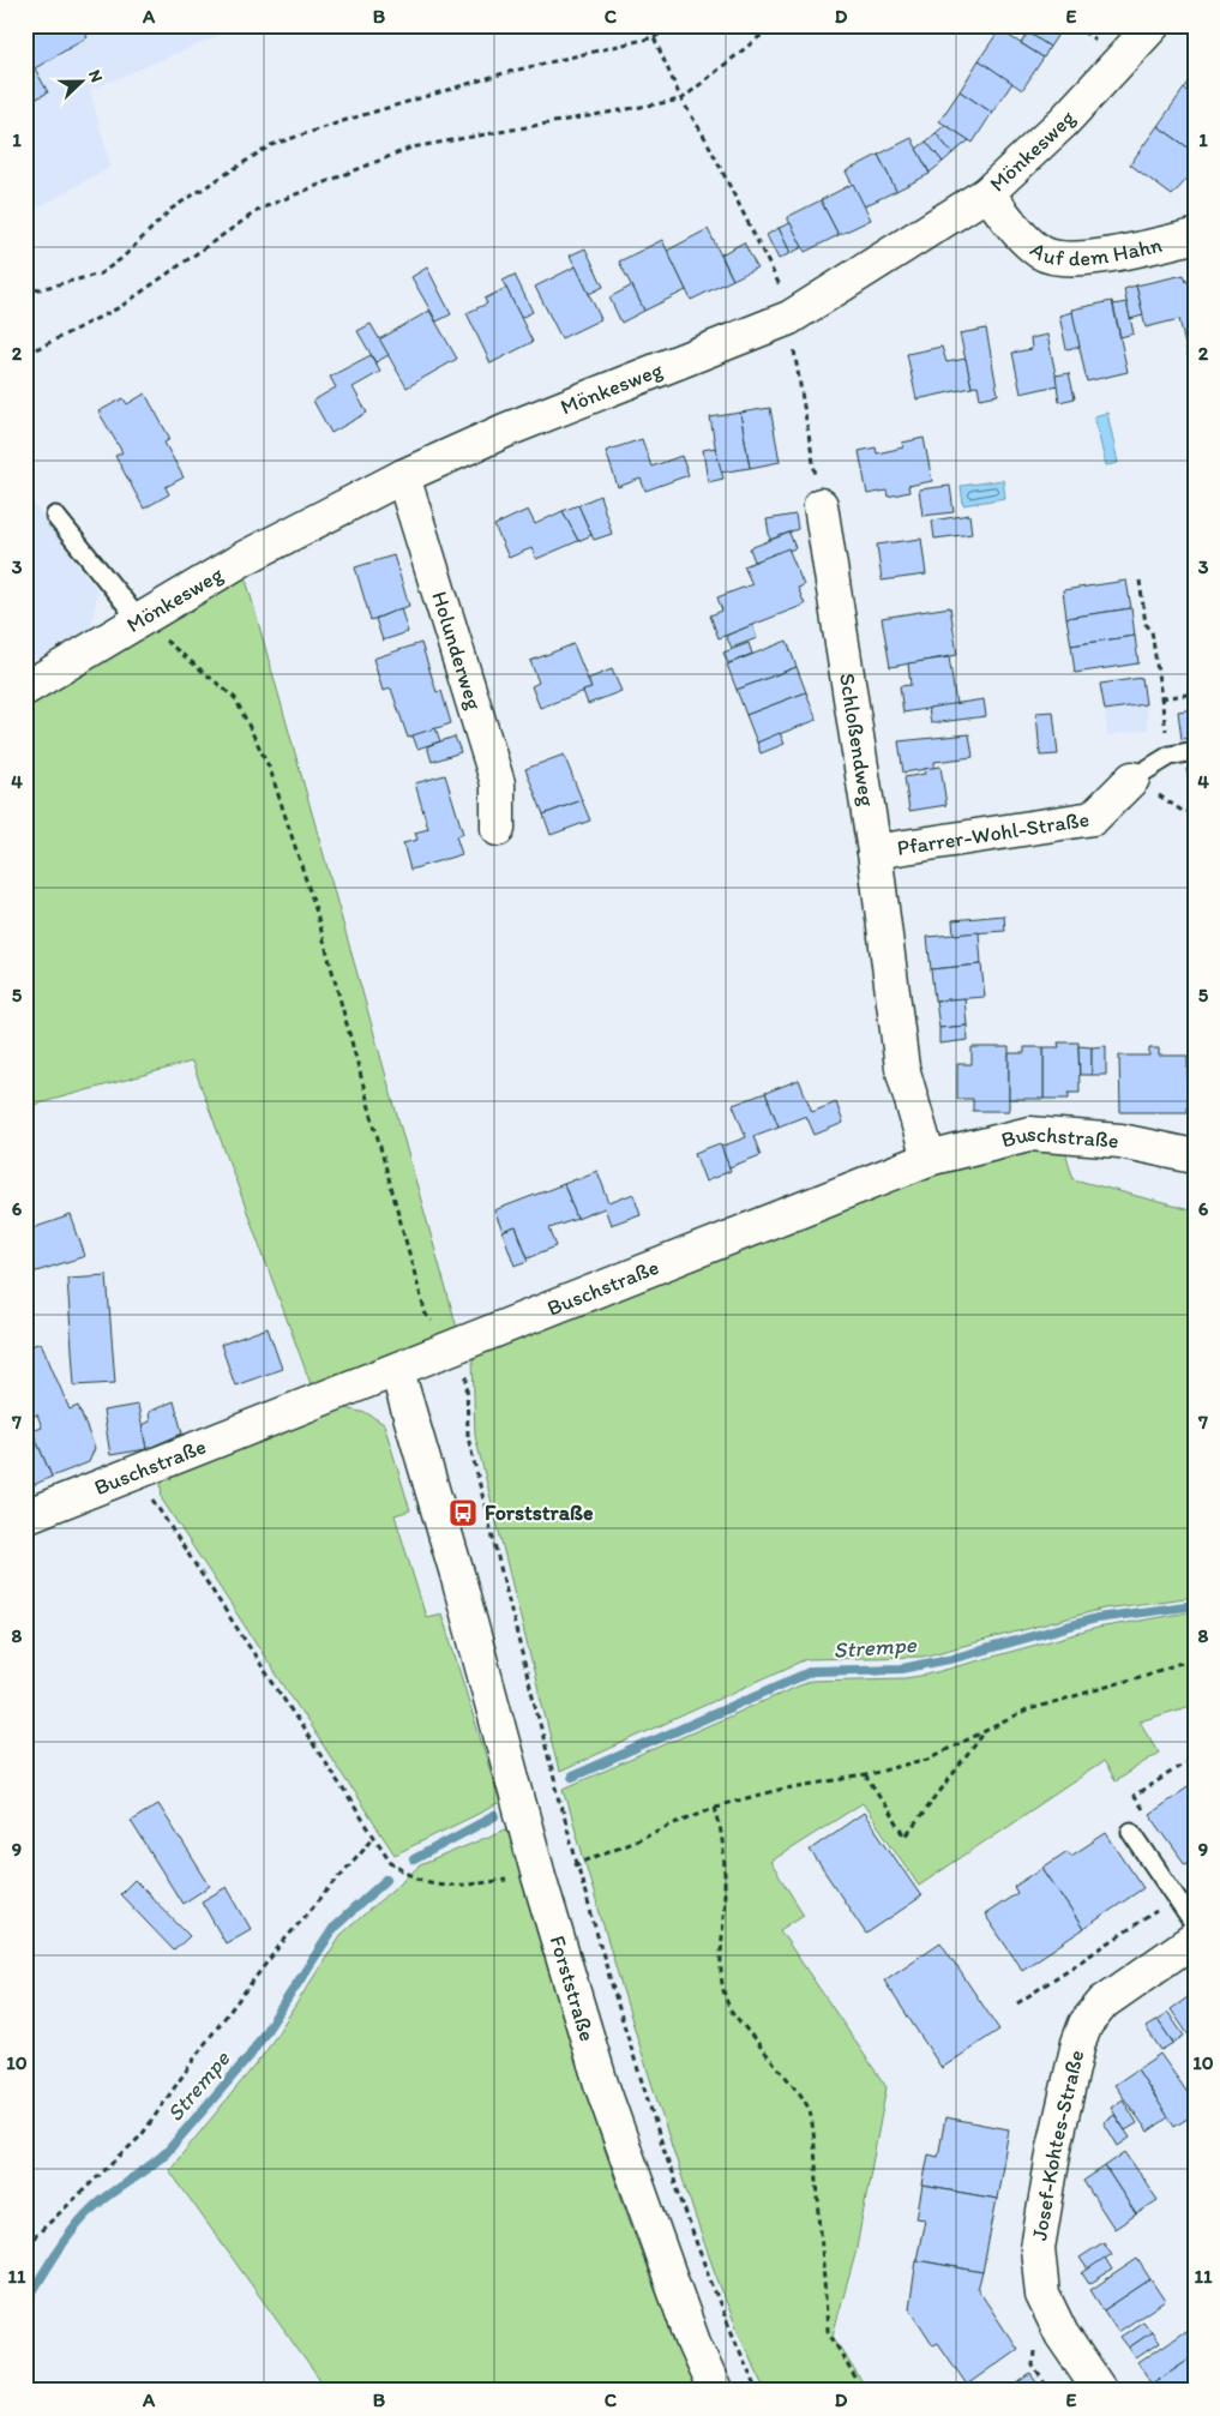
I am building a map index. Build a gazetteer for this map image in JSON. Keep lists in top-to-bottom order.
{
  "streets": {
    "street": [
      "Mönkesweg",
      "Auf dem Hahn",
      "Holunderweg",
      "Schloßendweg",
      "Pfarrer-Wohl-Straße",
      "Buschstraße",
      "Forststraße",
      "Josef-Kohtes-Straße"
    ]
  },
  "crossings": [
    ["Mönkesweg", "Auf dem Hahn"],
    ["Mönkesweg", "Holunderweg"],
    ["Schloßendweg", "Pfarrer-Wohl-Straße"],
    ["Schloßendweg", "Buschstraße"],
    ["Buschstraße", "Forststraße"]
  ],
  "water": ["Strempe"],
  "places": {
    "bus stop": ["Forststraße"]
  },
  "north": "right",
  "grid": {
    "columns": [
      "A",
      "B",
      "C",
      "D",
      "E"
    ],
    "rows": [
      "1",
      "2",
      "3",
      "4",
      "5",
      "6",
      "7",
      "8",
      "9",
      "10",
      "11"
    ]
  }
}
